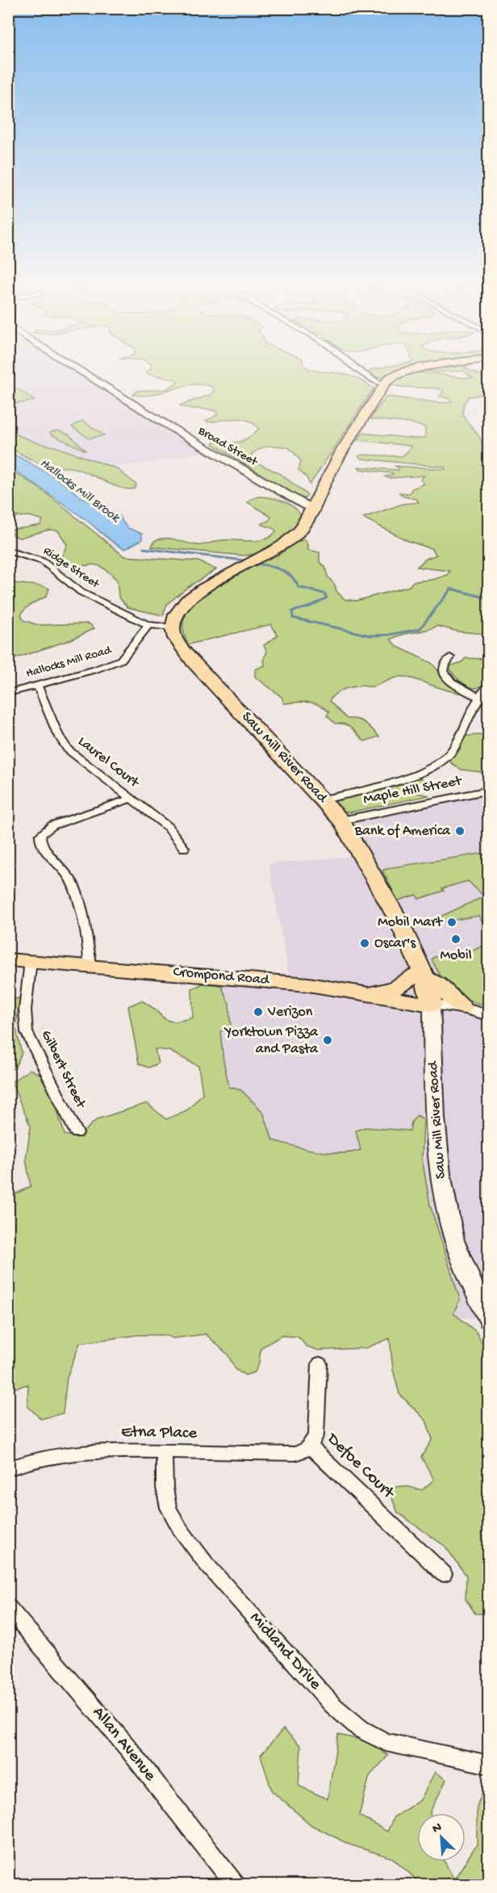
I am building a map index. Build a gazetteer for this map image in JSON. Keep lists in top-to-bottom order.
{
  "streets": {
    "highway": ["Saw Mill River Road", "Crompond Road"],
    "street": [
      "Broad Street",
      "Ridge Street",
      "Hallocks Mill Road",
      "Laurel Court",
      "Maple Hill Street",
      "Gilbert Street",
      "Etna Place",
      "Defoe Court",
      "Midland Drive",
      "Allan Avenue"
    ]
  },
  "crossings": [
    ["Ridge Street", "Hallocks Mill Road"],
    ["Ridge Street", "Saw Mill River Road"],
    ["Hallocks Mill Road", "Laurel Court"],
    ["Saw Mill River Road", "Maple Hill Street"],
    ["Saw Mill River Road", "Crompond Road"],
    ["Crompond Road", "Gilbert Street"],
    ["Etna Place", "Defoe Court"],
    ["Etna Place", "Midland Drive"]
  ],
  "water": ["Hallocks Mill Brook"],
  "places": [
    "Bank of America",
    "Mobil Mart",
    "Mobil",
    "Oscar's",
    "Verizon",
    "Yorktown Pizza and Pasta"
  ],
  "north": "top left"
}
